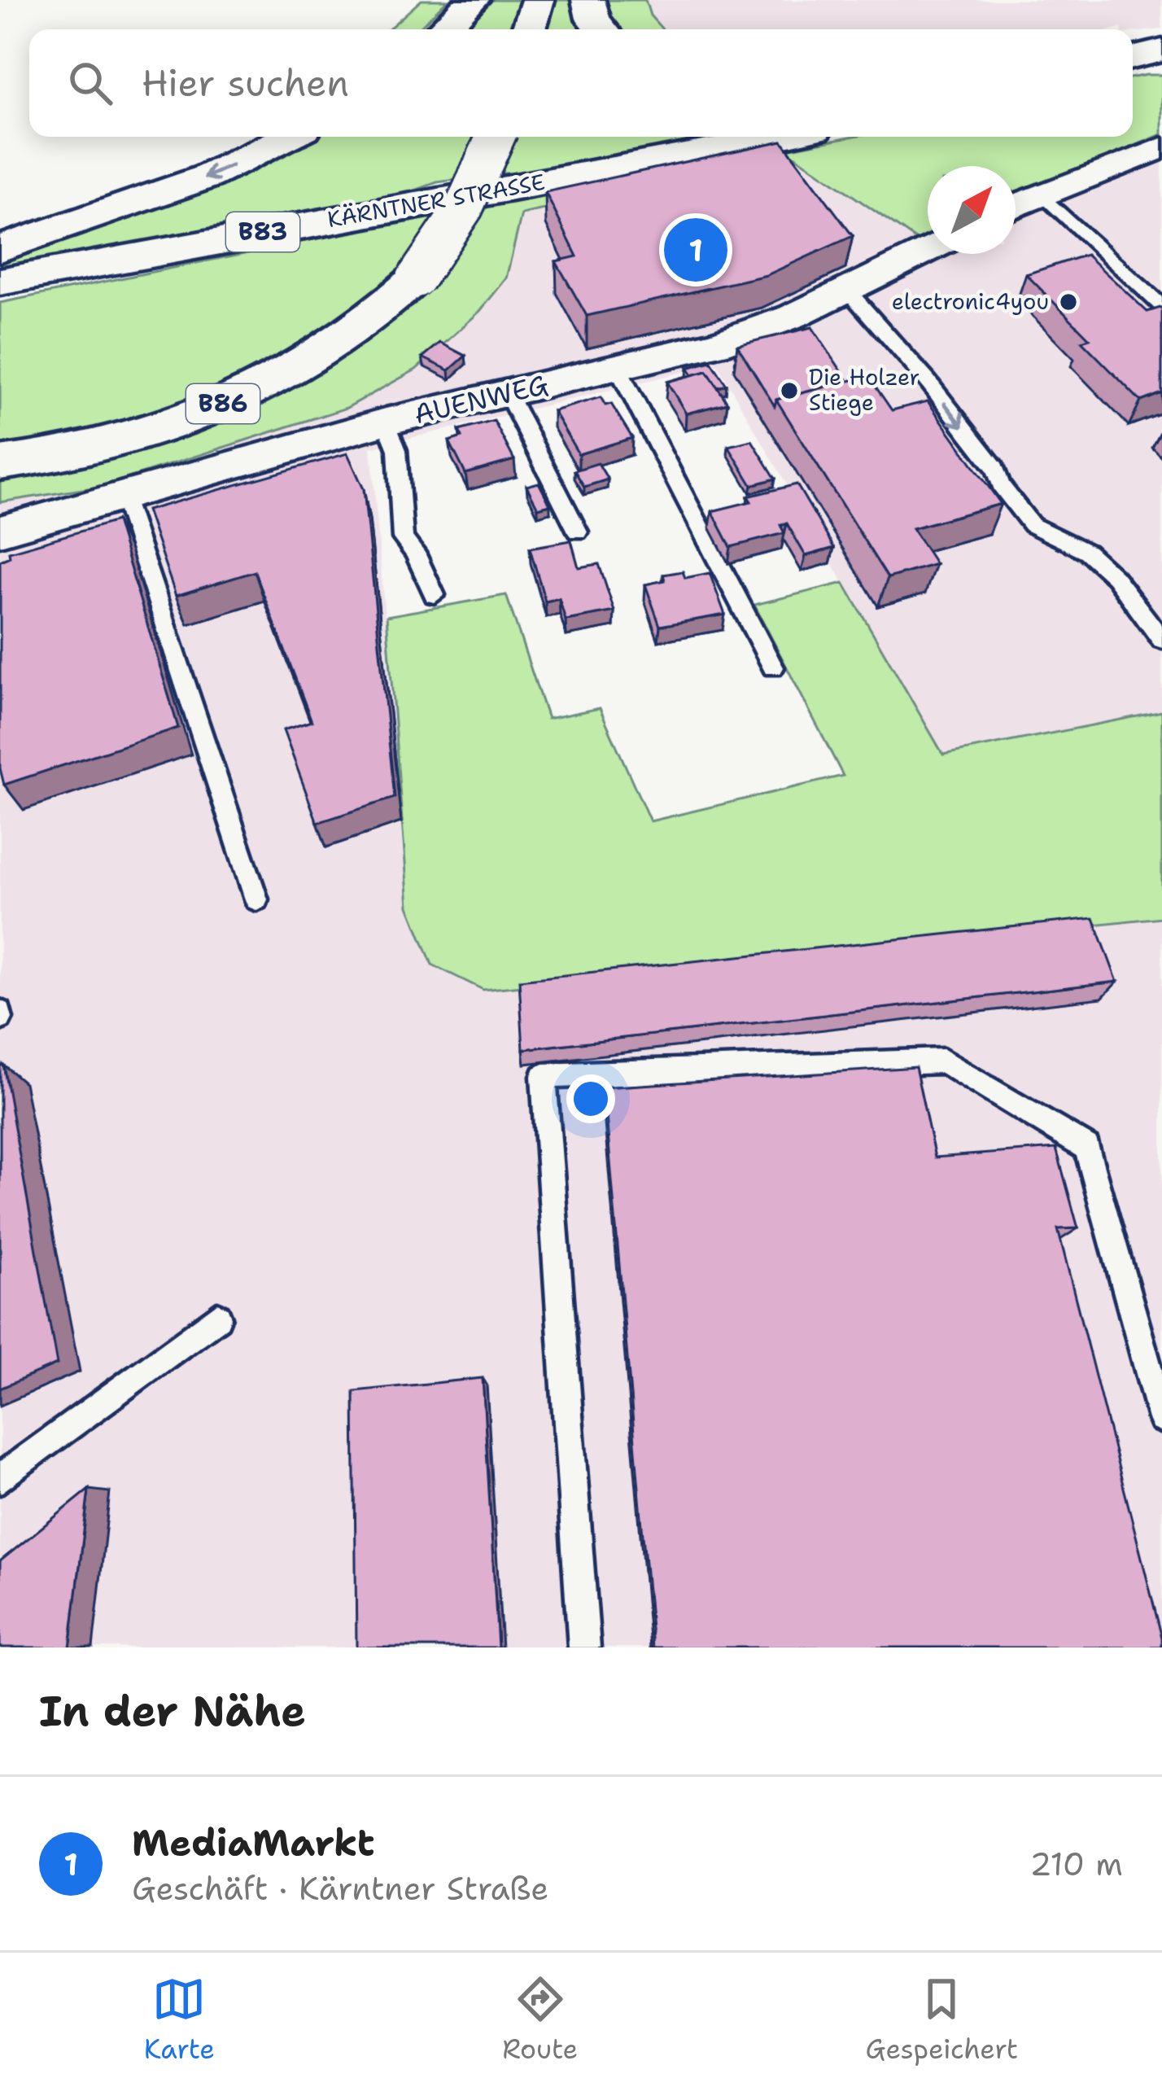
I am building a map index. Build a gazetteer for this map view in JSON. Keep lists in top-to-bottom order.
{
  "streets": {
    "main road": ["KÄRNTNER STRASSE", "B83", "B86"],
    "street": ["AUENWEG"]
  },
  "places": ["electronic4you", "Die Holzer Stiege"],
  "north": "top right",
  "page": {
    "search": "Hier suchen",
    "pins": "1",
    "heading": "In der Nähe",
    "list": [
      {
        "mark": "1",
        "name": "MediaMarkt",
        "note": "Geschäft · Kärntner Straße",
        "value": "210 m"
      }
    ],
    "nav": ["Karte", "Route", "Gespeichert"]
  }
}
